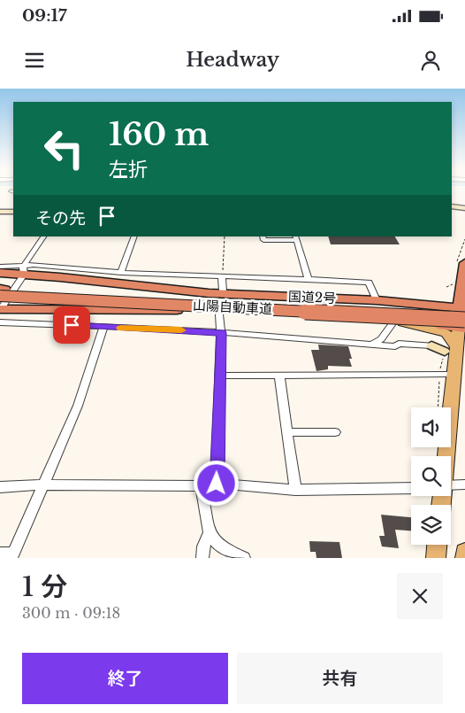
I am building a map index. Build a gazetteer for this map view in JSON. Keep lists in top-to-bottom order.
{
  "streets": {
    "highway": ["国道2号", "山陽自動車道"]
  },
  "crossings": [
    ["国道2号", "山陽自動車道"]
  ],
  "page": {
    "status": "09:17",
    "header": "Headway",
    "turn": ["160 m", "左折"],
    "then": "その先",
    "heading": ["1 分", "300 m · 09:18"],
    "buttons": ["終了", "共有"]
  }
}
